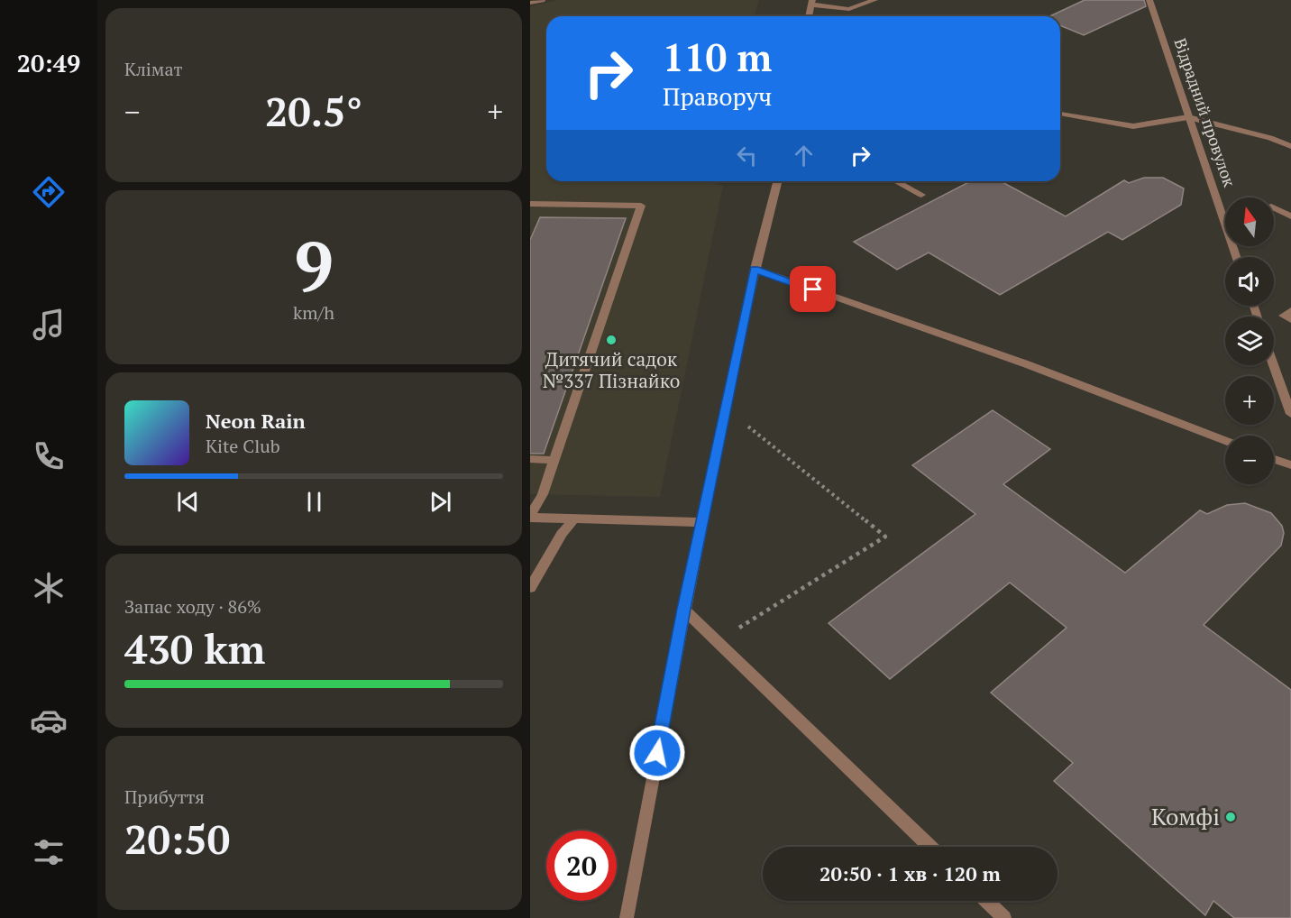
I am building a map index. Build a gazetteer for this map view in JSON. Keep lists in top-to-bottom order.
{
  "streets": {
    "street": ["Відрадний провулок"]
  },
  "places": ["Дитячий садок №337 Пізнайко", "Комфі"],
  "north": "top",
  "page": {
    "tabs": "20:49",
    "tile": [
      "Клімат",
      ["9", "km/h"],
      ["Запас ходу · 86%", "430 km"],
      ["Прибуття", "20:50"]
    ],
    "turn": ["110 m", "Праворуч"],
    "heat": ["−", "20.5°", "+"],
    "map_buttons": ["+", "−"],
    "song": ["Neon Rain", "Kite Club"],
    "limit": "20",
    "trip": "20:50 · 1 хв · 120 m"
  }
}
